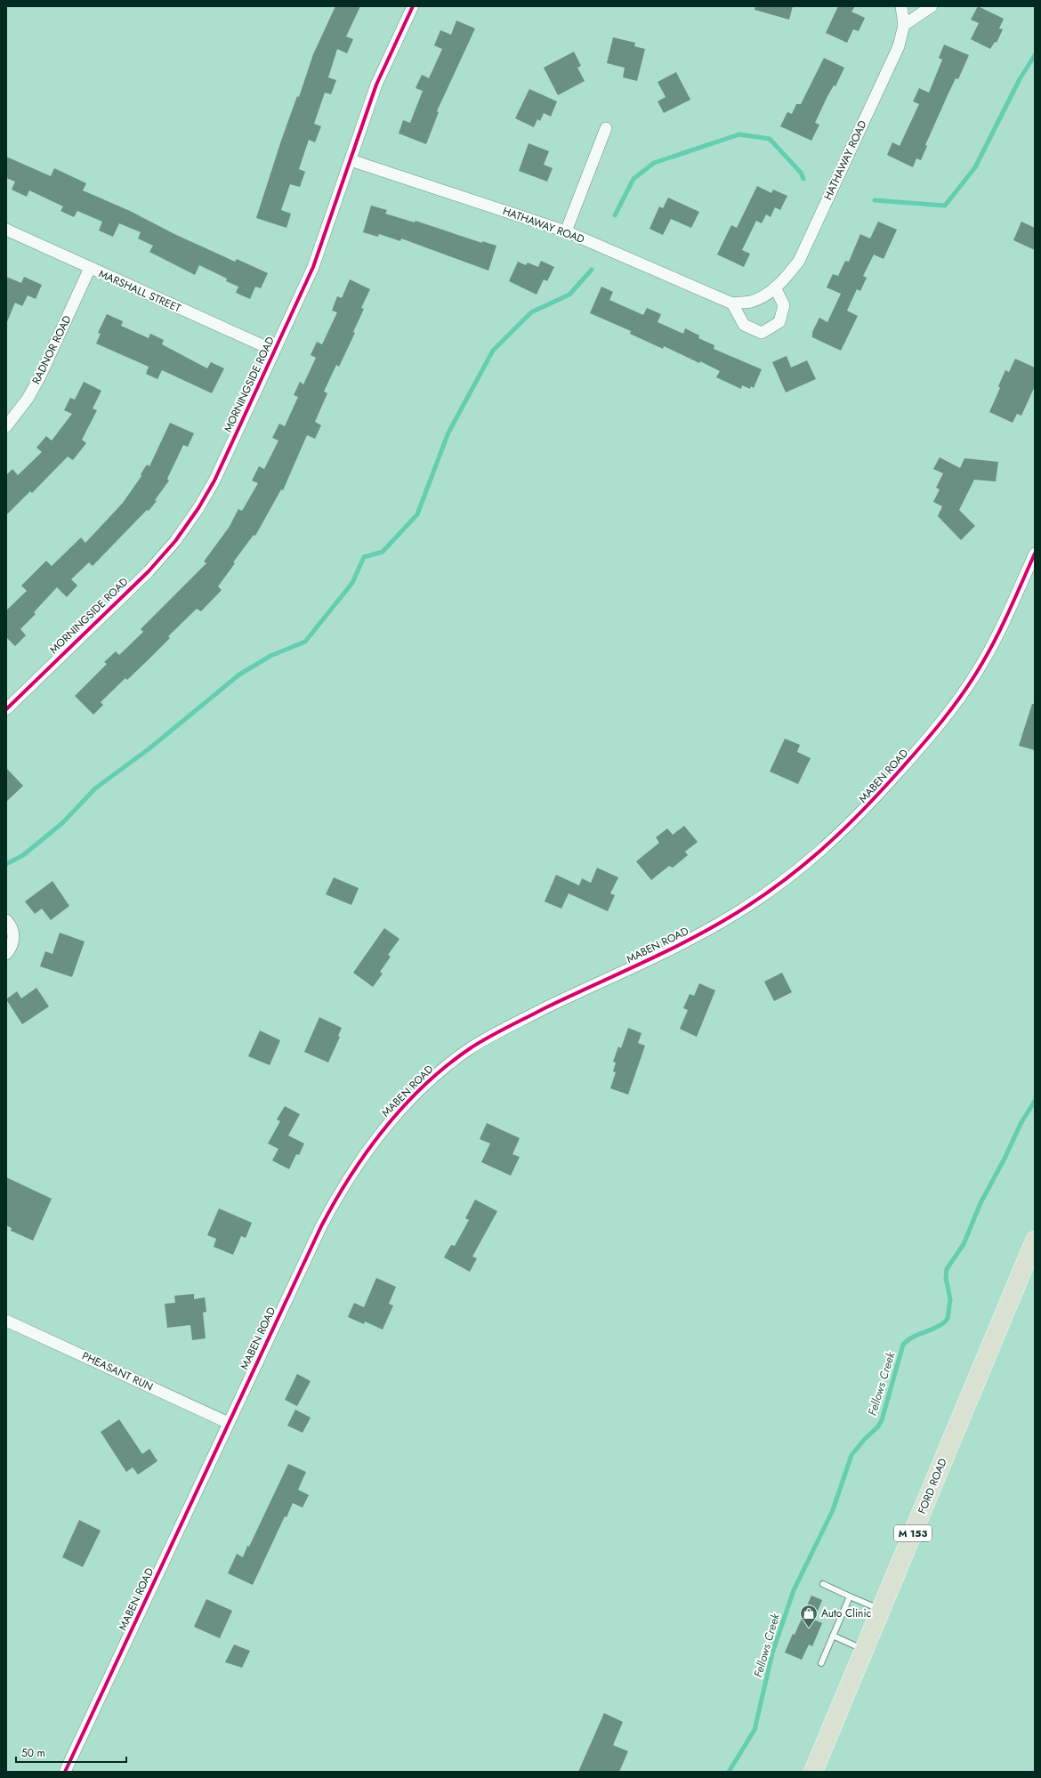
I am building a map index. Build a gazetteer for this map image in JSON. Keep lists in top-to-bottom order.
{
  "streets": {
    "main road": ["FORD ROAD", "M 153"],
    "street": [
      "HATHAWAY ROAD",
      "MARSHALL STREET",
      "RADNOR ROAD",
      "MORNINGSIDE ROAD",
      "MABEN ROAD",
      "PHEASANT RUN"
    ]
  },
  "crossings": [
    ["HATHAWAY ROAD", "MORNINGSIDE ROAD"],
    ["MARSHALL STREET", "RADNOR ROAD"],
    ["MARSHALL STREET", "MORNINGSIDE ROAD"],
    ["MABEN ROAD", "PHEASANT RUN"]
  ],
  "water": ["Fellows Creek"],
  "places": {
    "shop": ["Auto Clinic"]
  },
  "scale_bar": "50 m"
}
